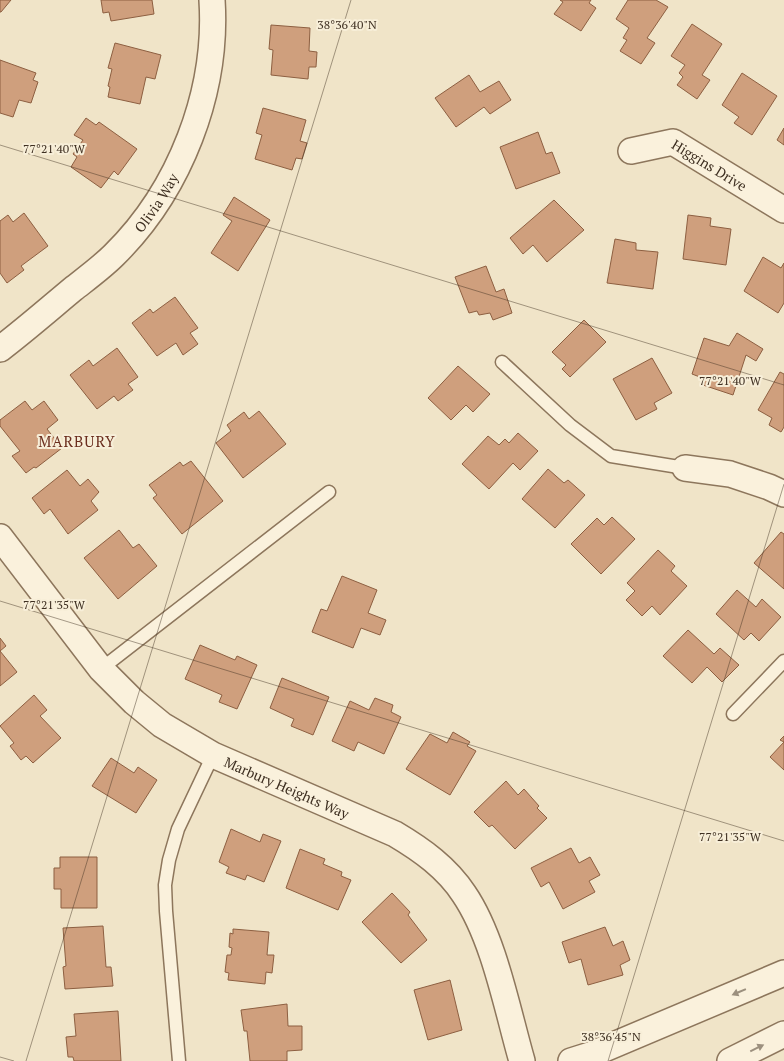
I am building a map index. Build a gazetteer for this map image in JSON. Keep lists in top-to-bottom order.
{
  "streets": {
    "street": ["Higgins Drive", "Olivia Way", "Marbury Heights Way"]
  },
  "districts": ["MARBURY"],
  "coordinates": [
    "38°36'40\"N",
    "77°21'40\"W",
    "77°21'35\"W",
    "38°36'45\"N"
  ]
}
